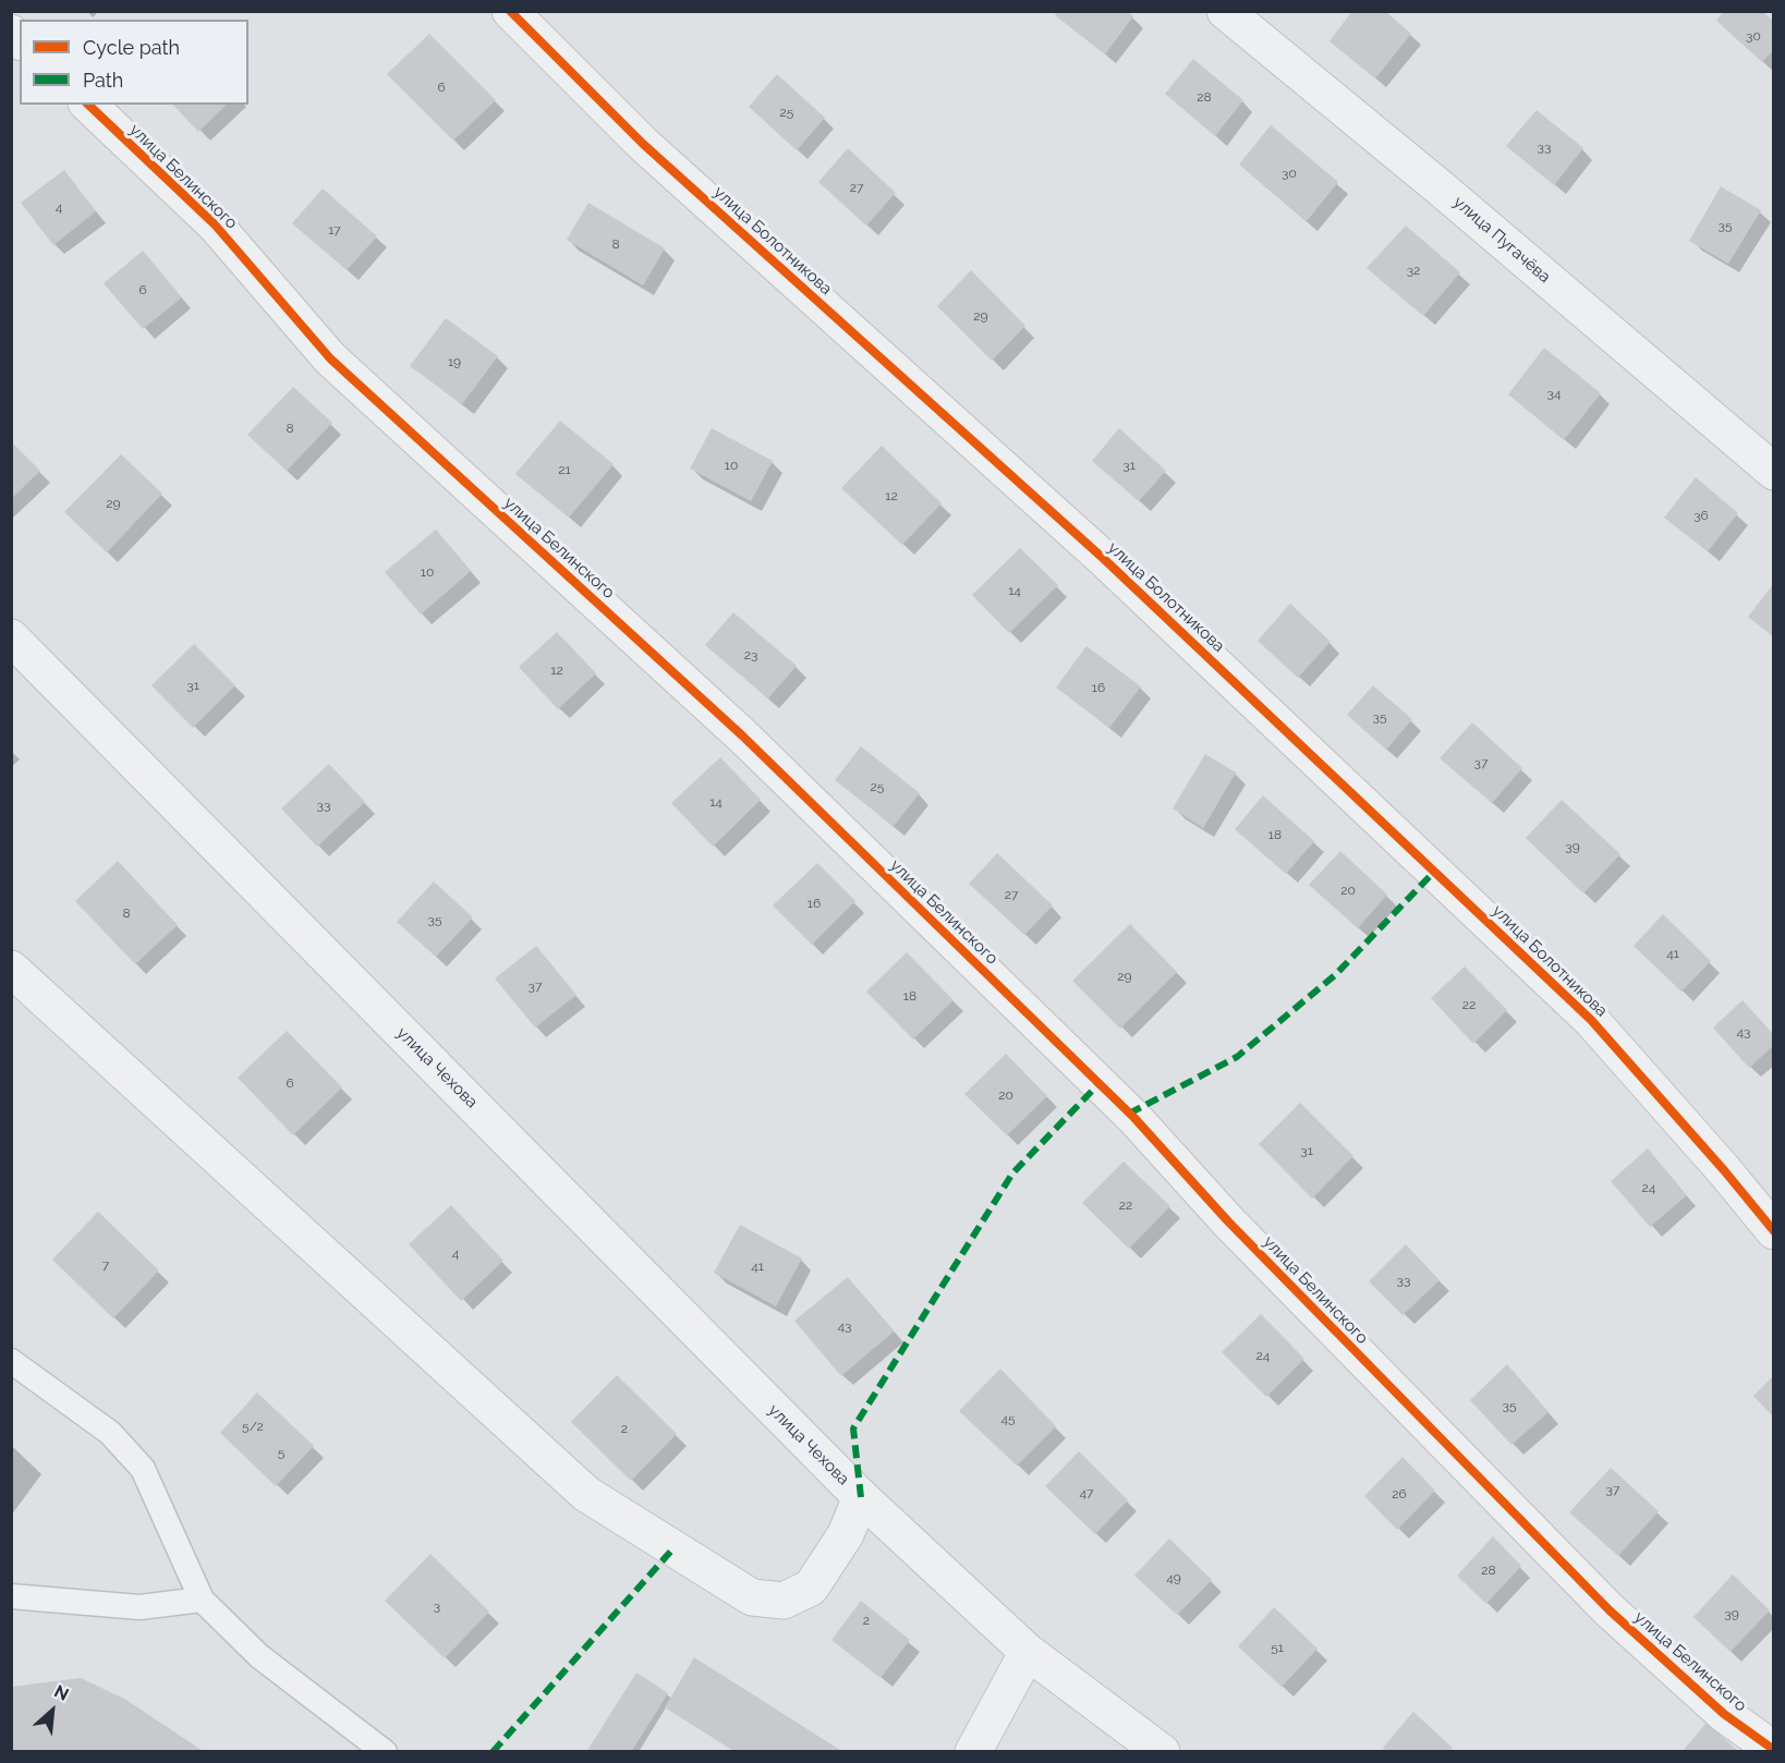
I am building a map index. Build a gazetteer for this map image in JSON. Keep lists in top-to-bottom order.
{
  "streets": {
    "street": [
      "улица Белинского",
      "улица Пугачёва",
      "улица Болотникова",
      "улица Чехова"
    ]
  },
  "house_numbers": [
    "30",
    "6",
    "28",
    "25",
    "33",
    "30",
    "27",
    "4",
    "35",
    "17",
    "8",
    "32",
    "6",
    "29",
    "19",
    "34",
    "8",
    "10",
    "31",
    "21",
    "12",
    "29",
    "36",
    "10",
    "14",
    "23",
    "12",
    "31",
    "16",
    "35",
    "37",
    "25",
    "14",
    "33",
    "18",
    "39",
    "20",
    "27",
    "16",
    "8",
    "35",
    "41",
    "29",
    "37",
    "18",
    "22",
    "43",
    "6",
    "20",
    "31",
    "24",
    "22",
    "4",
    "7",
    "41",
    "33",
    "43",
    "24",
    "35",
    "45",
    "5/2",
    "2",
    "5",
    "37",
    "47",
    "26",
    "28",
    "49",
    "3",
    "39",
    "2",
    "51"
  ],
  "legend": ["Cycle path", "Path"],
  "north": "top right"
}
